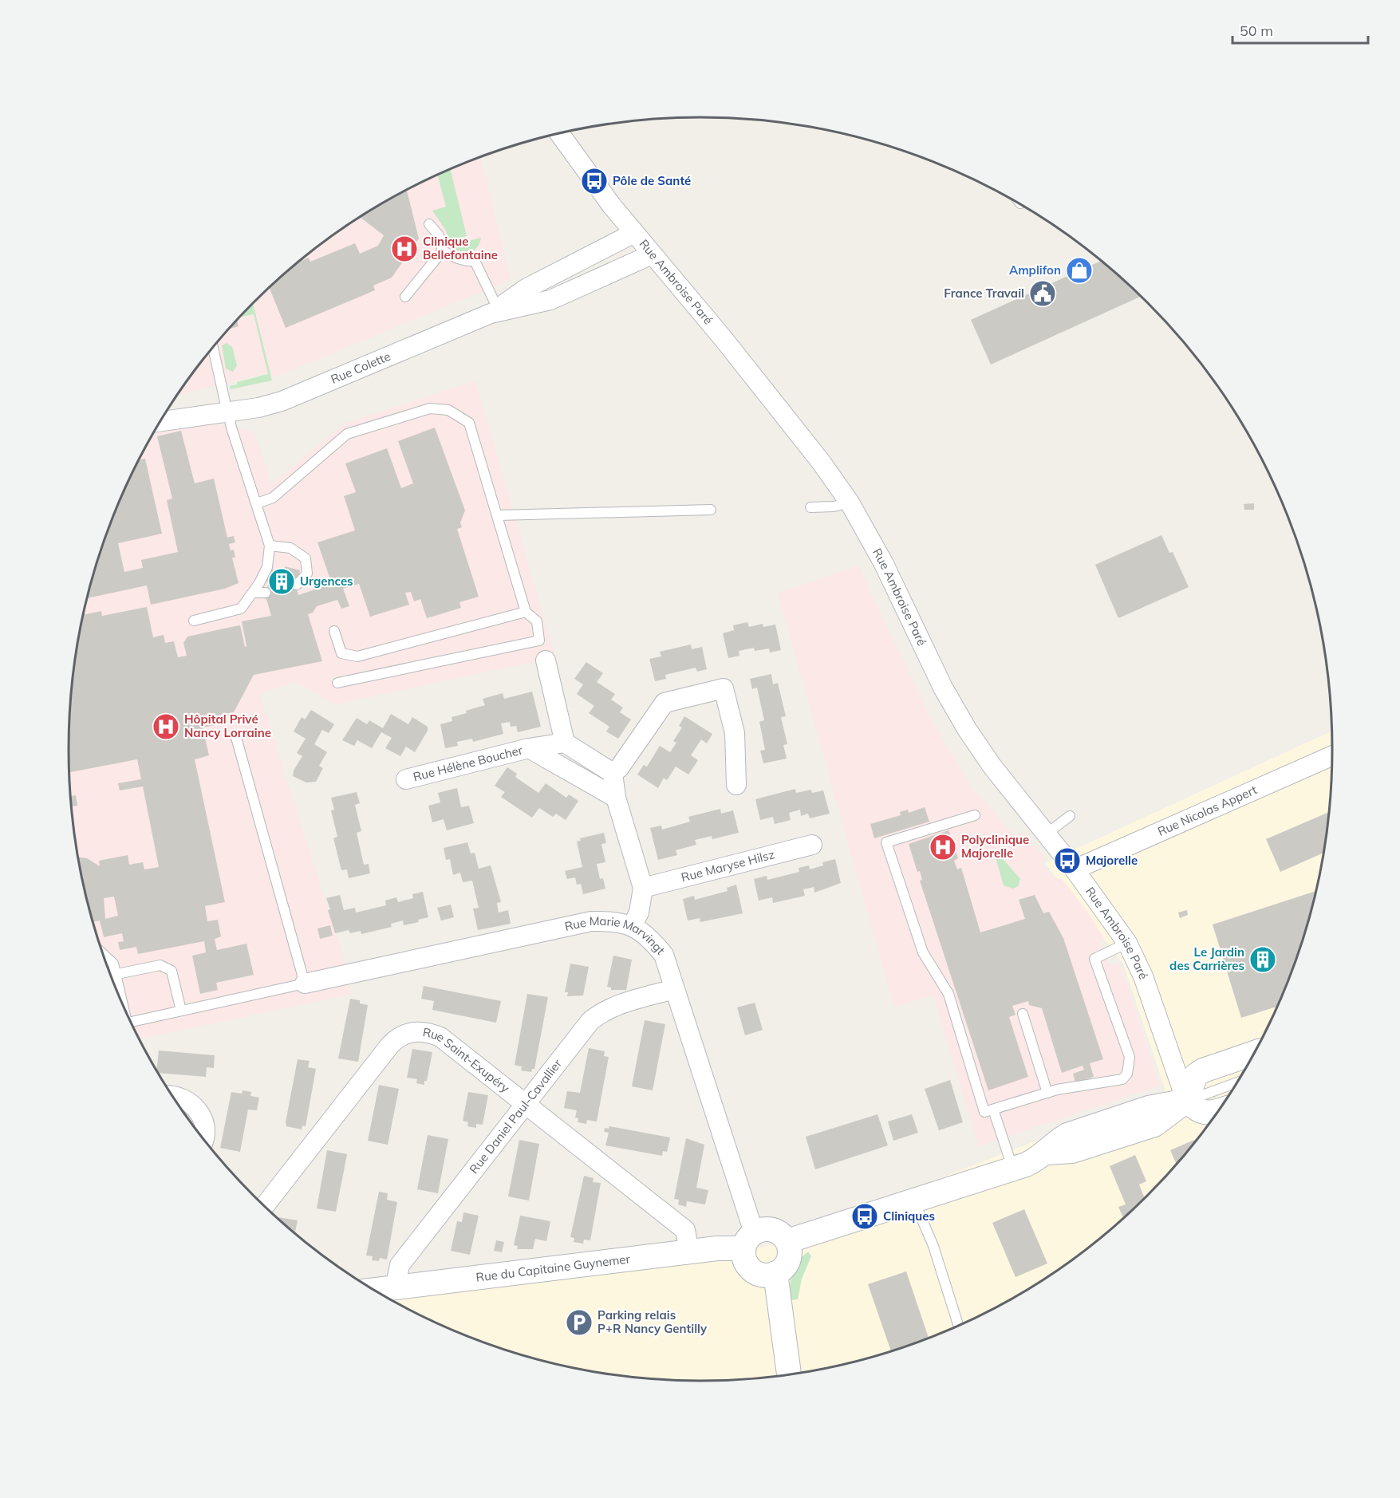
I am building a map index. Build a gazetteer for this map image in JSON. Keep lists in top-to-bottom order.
{
  "streets": {
    "street": [
      "Rue Ambroise Paré",
      "Rue Colette",
      "Rue Hélène Boucher",
      "Rue Nicolas Appert",
      "Rue Maryse Hilsz",
      "Rue Marie Marvingt",
      "Rue Saint-Exupéry",
      "Rue Daniel Paul-Cavallier",
      "Rue du Capitaine Guynemer"
    ]
  },
  "crossings": [
    ["Rue Ambroise Paré", "Rue Colette"],
    ["Rue Ambroise Paré", "Rue Nicolas Appert"],
    ["Rue Marie Marvingt", "Rue Daniel Paul-Cavallier"],
    ["Rue Marie Marvingt", "Rue du Capitaine Guynemer"],
    ["Rue Saint-Exupéry", "Rue Daniel Paul-Cavallier"],
    ["Rue Saint-Exupéry", "Rue du Capitaine Guynemer"],
    ["Rue Daniel Paul-Cavallier", "Rue du Capitaine Guynemer"]
  ],
  "places": {
    "bus stop": ["Pôle de Santé", "Majorelle", "Cliniques"],
    "hospital": ["Clinique Bellefontaine", "Hôpital Privé Nancy Lorraine", "Polyclinique Majorelle"],
    "shop": ["Amplifon"],
    "public building": ["France Travail"],
    "building": ["Urgences", "Le Jardin des Carrières"],
    "parking": ["Parking relais P+R Nancy Gentilly"]
  },
  "scale_bar": "50 m"
}
